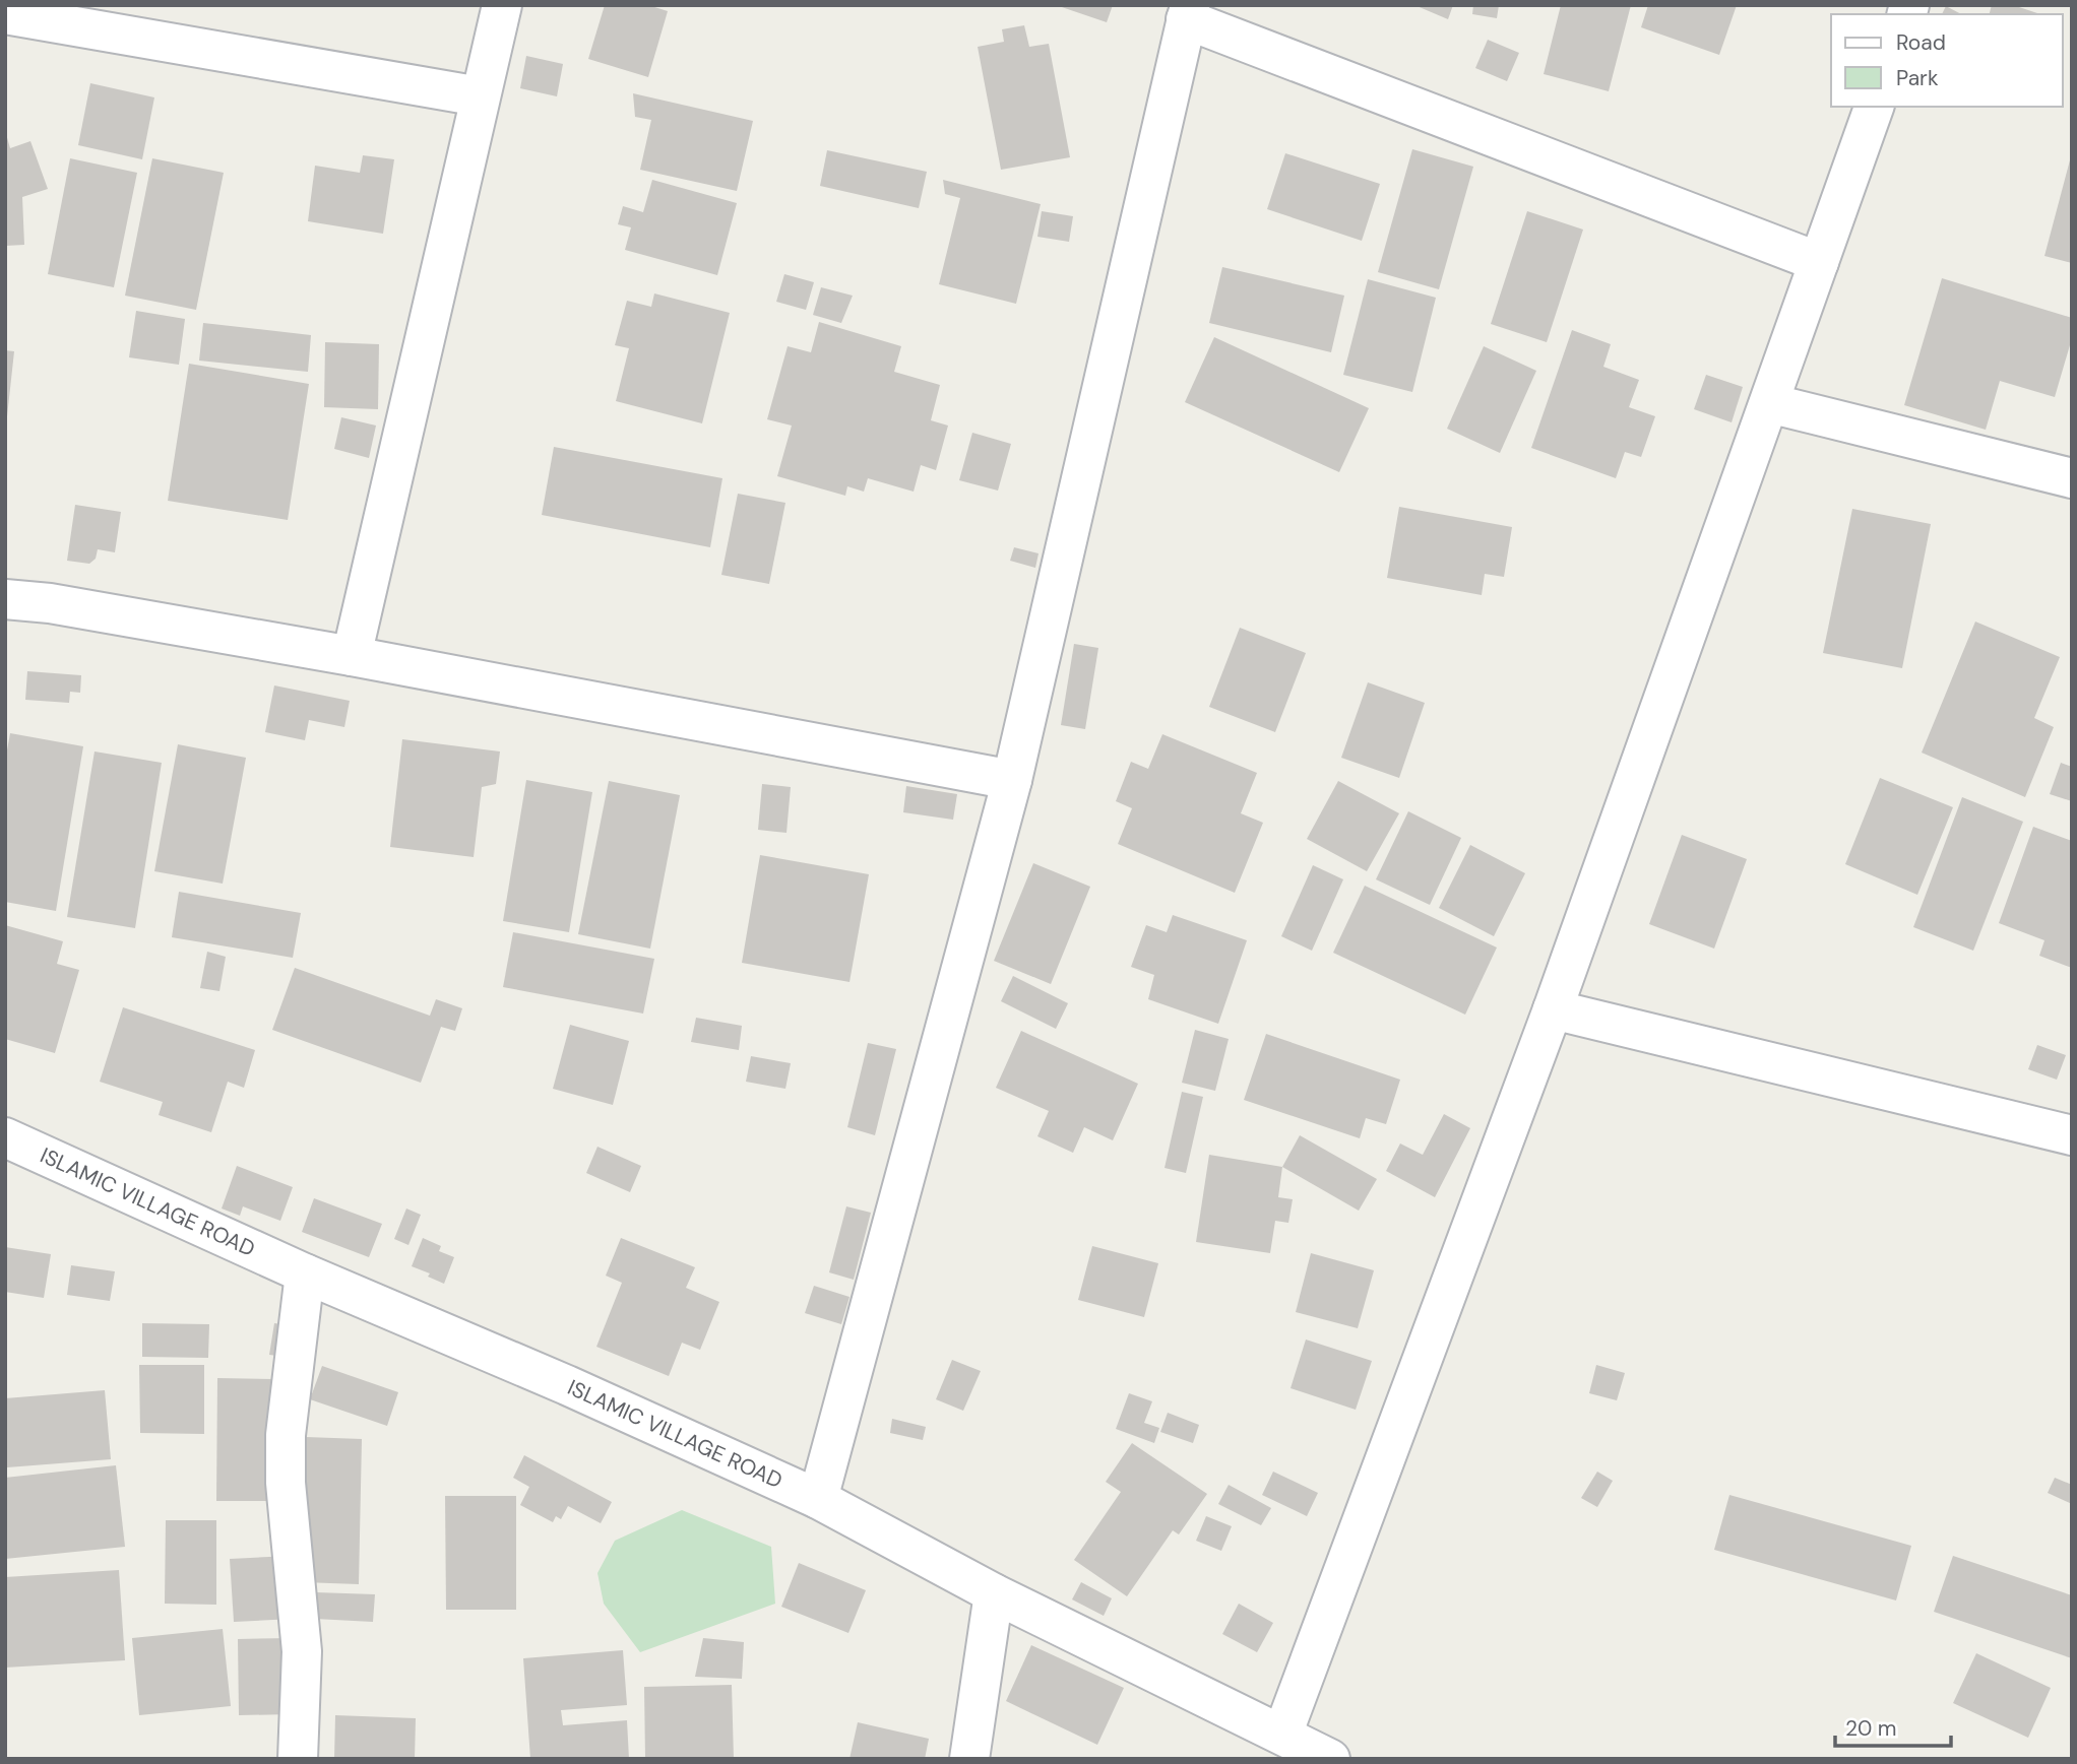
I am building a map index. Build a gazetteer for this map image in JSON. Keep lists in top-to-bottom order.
{
  "streets": {
    "street": ["ISLAMIC VILLAGE ROAD"]
  },
  "legend": ["Road", "Park"],
  "scale_bar": "20 m"
}
